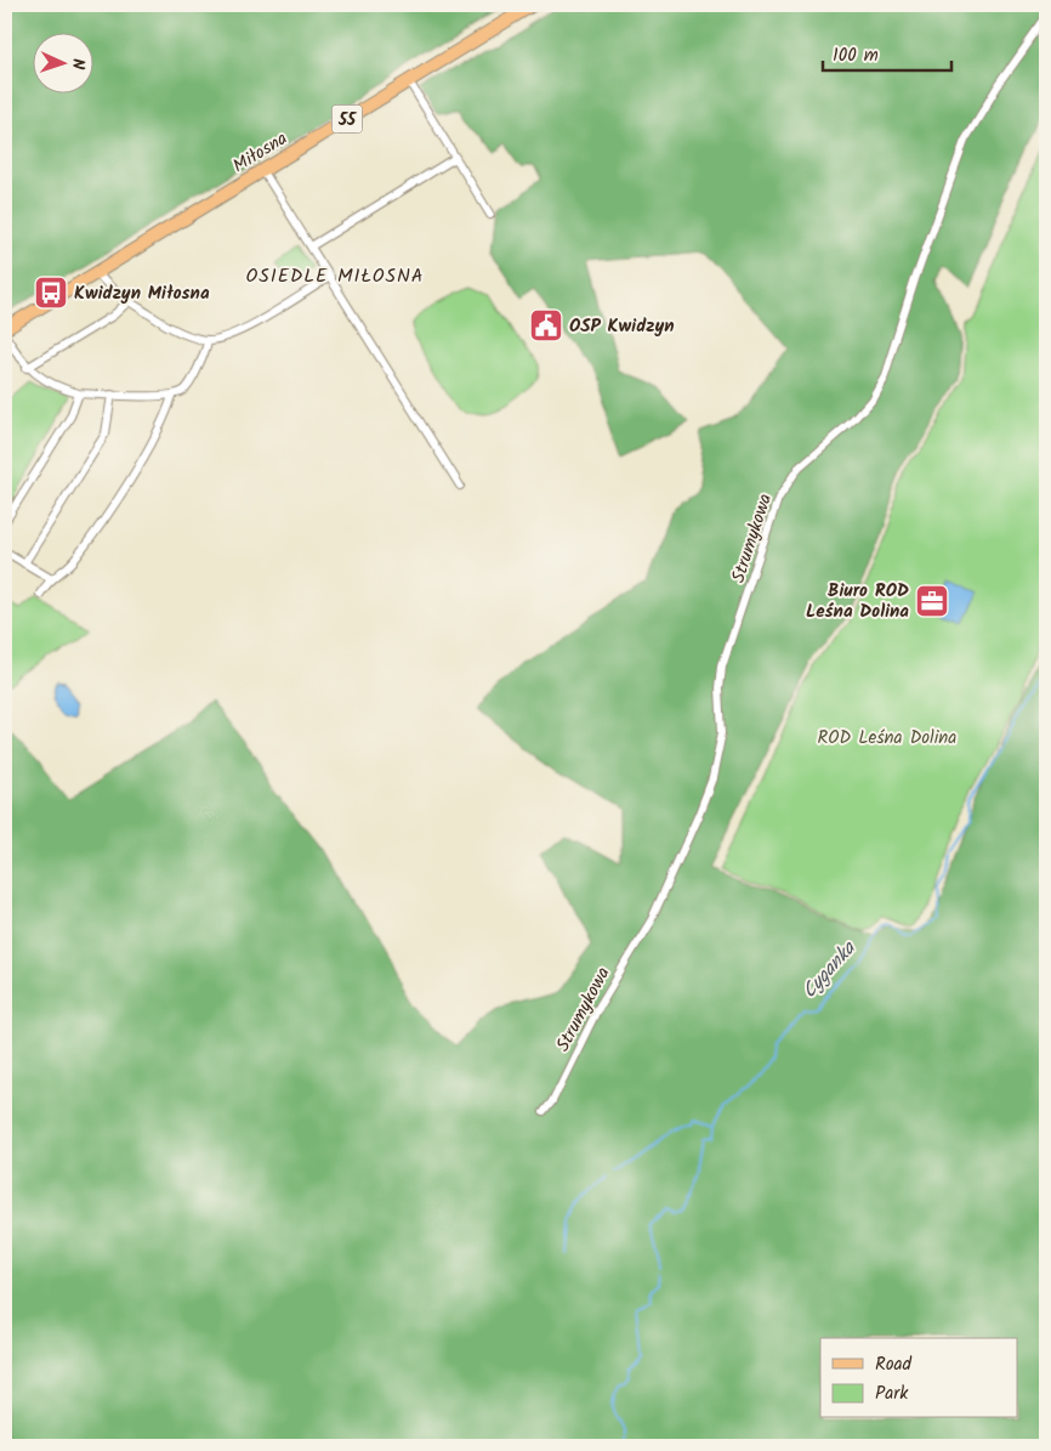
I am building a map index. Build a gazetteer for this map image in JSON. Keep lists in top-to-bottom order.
{
  "streets": {
    "main road": ["55", "Miłosna"],
    "street": ["Strumykowa"]
  },
  "districts": ["OSIEDLE MIŁOSNA"],
  "water": ["Cyganka"],
  "parks": ["ROD Leśna Dolina"],
  "places": {
    "bus stop": ["Kwidzyn Miłosna"],
    "public building": ["OSP Kwidzyn"],
    "office": ["Biuro ROD Leśna Dolina"]
  },
  "legend": ["Road", "Park"],
  "scale_bar": "100 m",
  "north": "right"
}
